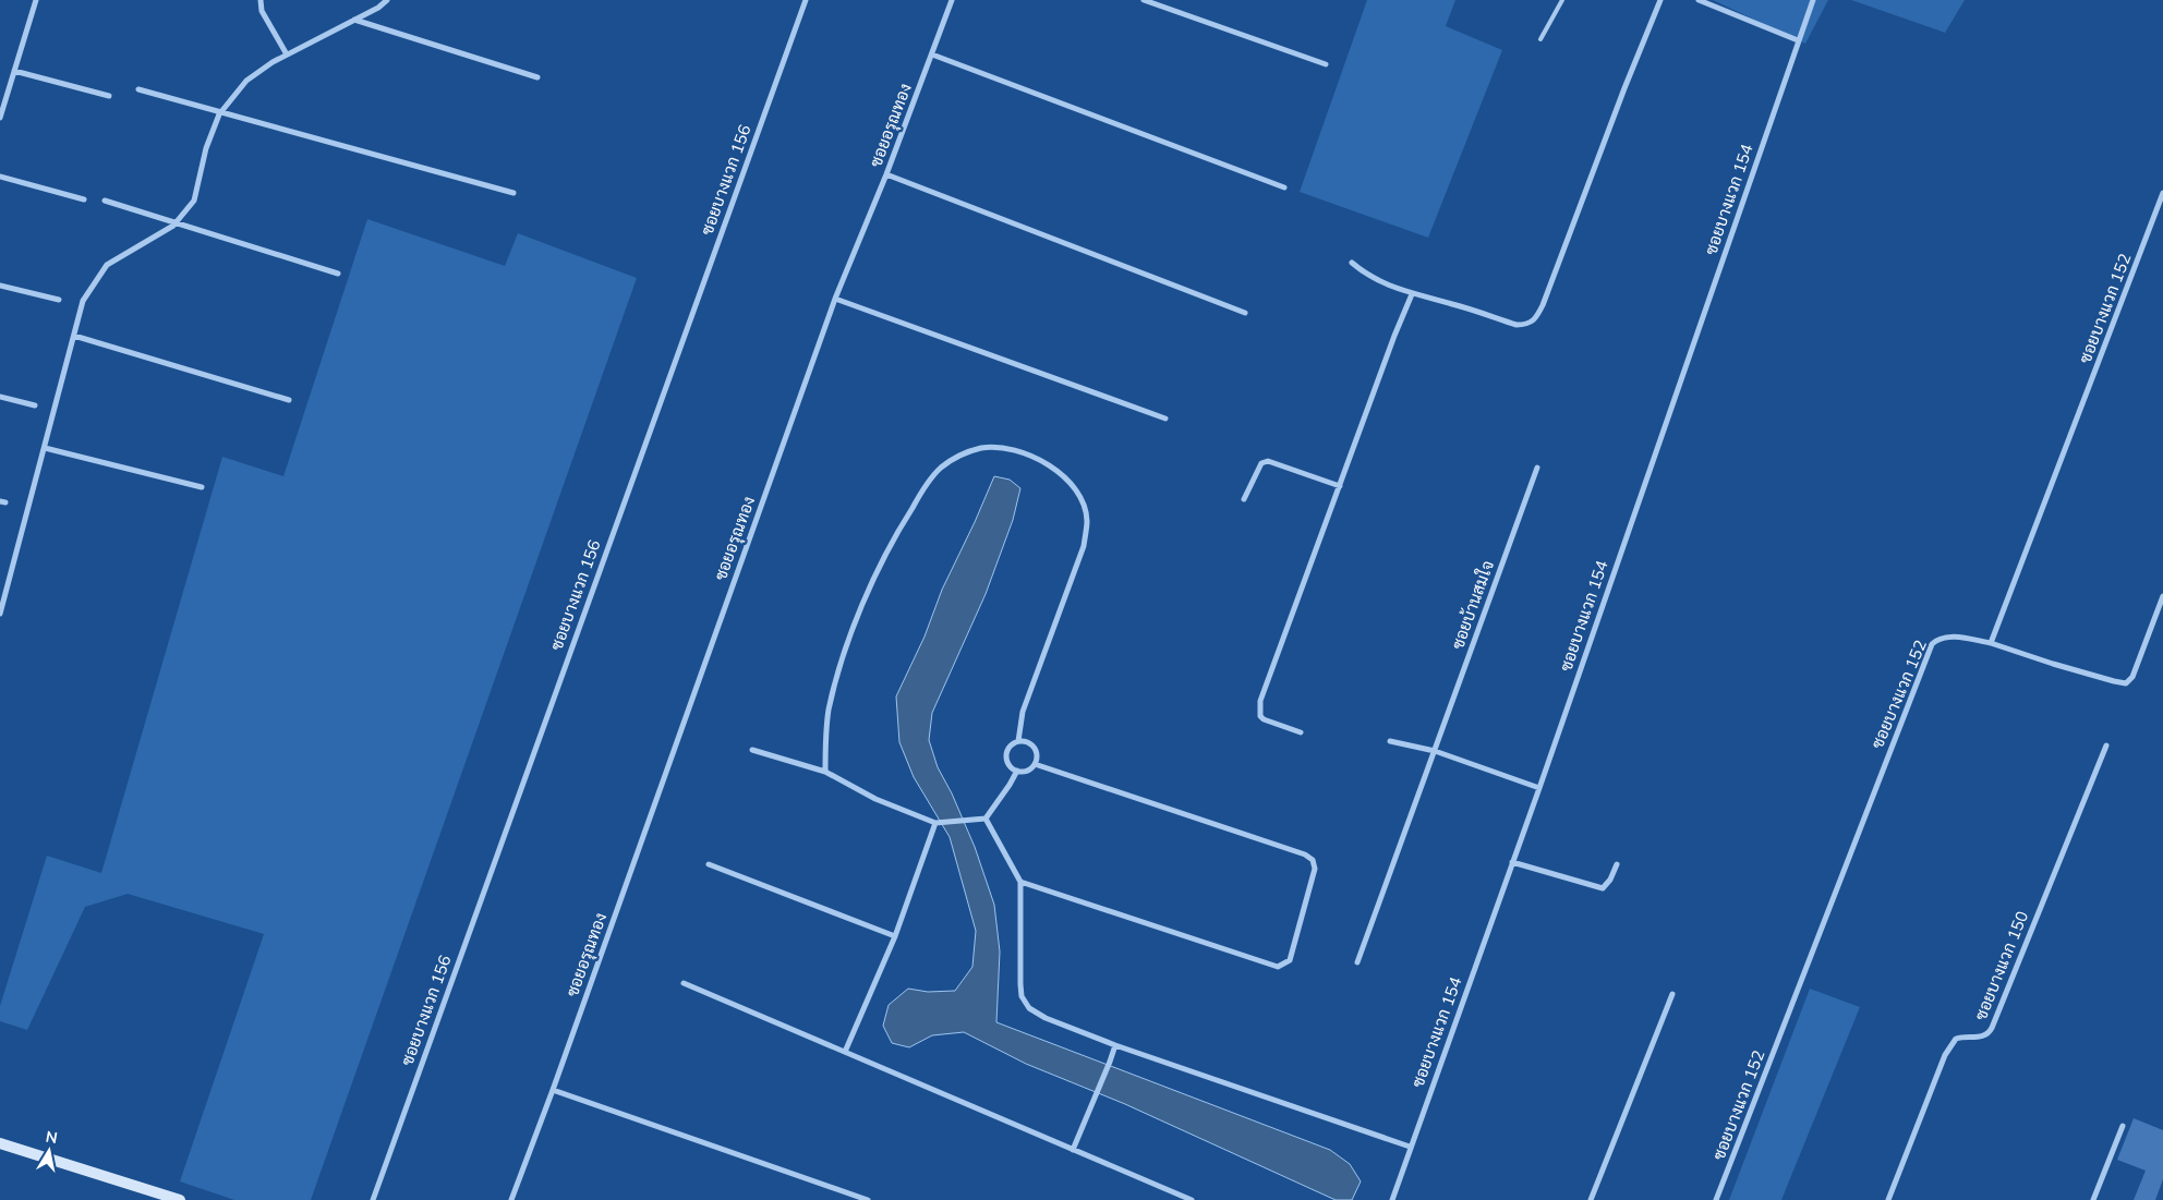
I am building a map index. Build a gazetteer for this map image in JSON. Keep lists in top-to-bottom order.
{
  "streets": {
    "street": [
      "ซอยอรุณทอง",
      "ซอยบางแวก 156",
      "ซอยบางแวก 154",
      "ซอยบางแวก 152",
      "ซอยบ้านสมใจ",
      "ซอยบางแวก 150"
    ]
  },
  "north": "top"
}
